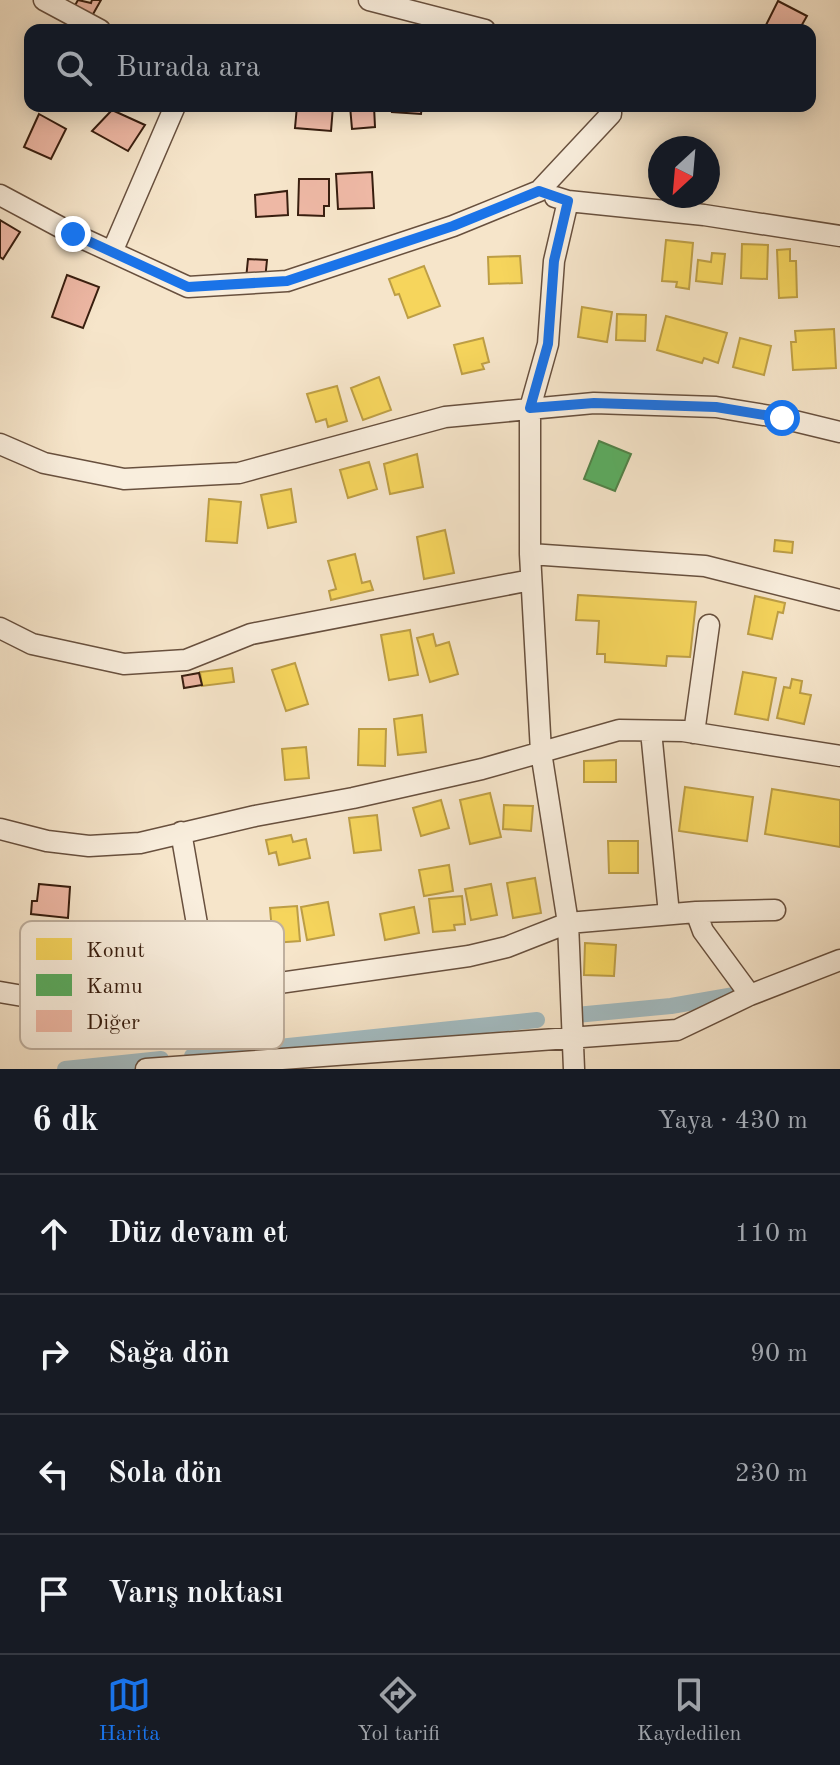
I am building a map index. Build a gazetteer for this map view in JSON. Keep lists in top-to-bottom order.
{
  "legend": ["Konut", "Kamu", "Diğer"],
  "north": "bottom left",
  "page": {
    "search": "Burada ara",
    "heading": ["6 dk", "Yaya · 430 m"],
    "list": [
      ["Düz devam et", "110 m"],
      ["Sağa dön", "90 m"],
      ["Sola dön", "230 m"],
      "Varış noktası"
    ],
    "nav": ["Harita", "Yol tarifi", "Kaydedilen"]
  }
}
